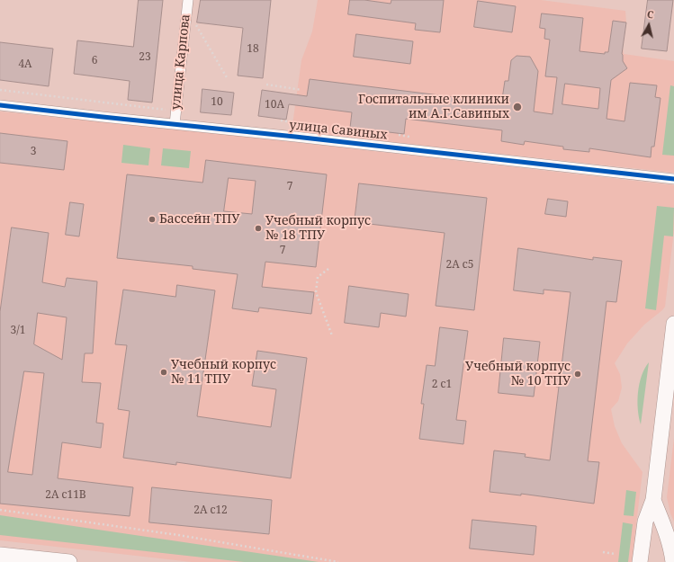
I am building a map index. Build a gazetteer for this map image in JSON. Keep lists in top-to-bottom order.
{
  "streets": {
    "street": ["улица Карпова", "улица Савиных"]
  },
  "crossings": [
    ["улица Карпова", "улица Савиных"]
  ],
  "places": [
    "Госпитальные клиники им А.Г.Савиных",
    "Бассейн ТПУ",
    "Учебный корпус № 18 ТПУ",
    "Учебный корпус № 11 ТПУ",
    "Учебный корпус № 10 ТПУ"
  ],
  "house_numbers": [
    "18",
    "23",
    "6",
    "4А",
    "10",
    "10А",
    "3",
    "7",
    "7",
    "2А с5",
    "3/1",
    "2 с1",
    "2А с11В",
    "2А с12"
  ],
  "north": "top"
}
